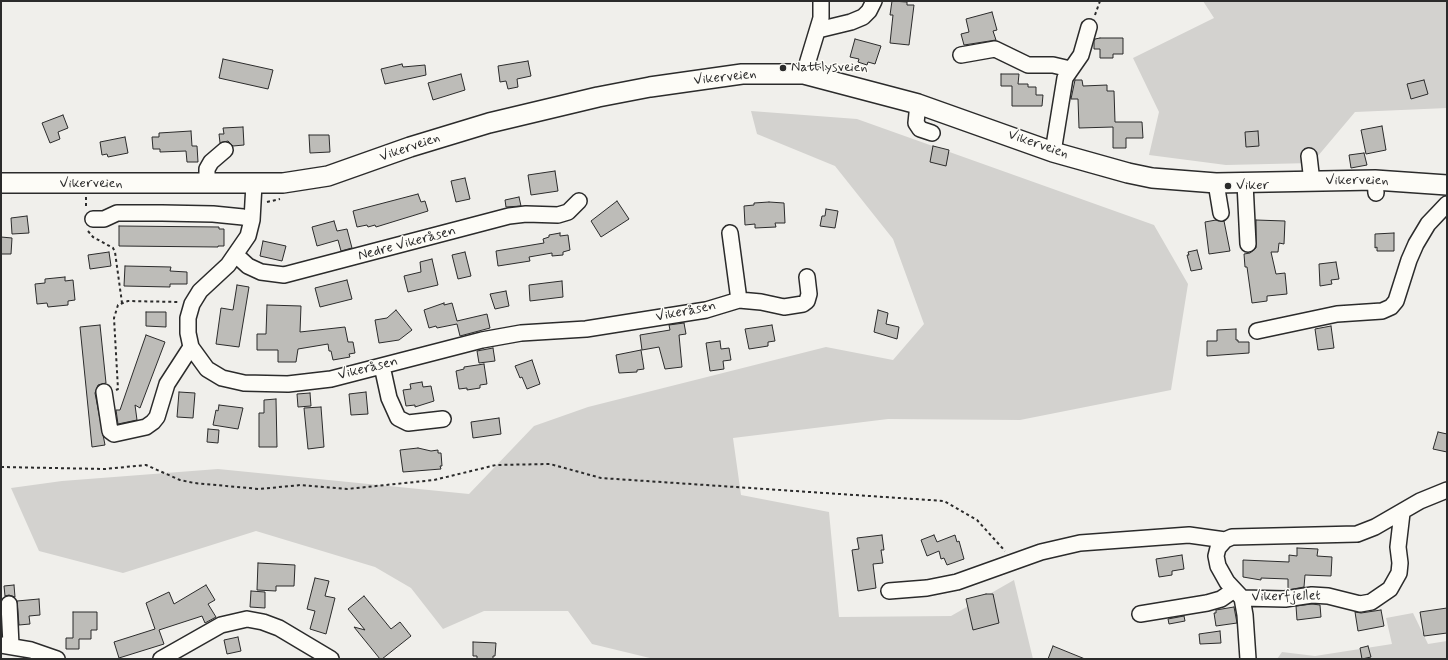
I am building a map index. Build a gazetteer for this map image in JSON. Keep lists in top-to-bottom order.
{
  "streets": {
    "main road": ["Vikerveien"],
    "street": ["Nedre Vikeråsen", "Vikeråsen", "Vikerfjellet"]
  },
  "crossings": [
    ["Vikerveien", "Vikeråsen"],
    ["Nedre Vikeråsen", "Vikeråsen"]
  ],
  "places": ["Nattlysveien", "Viker"]
}
